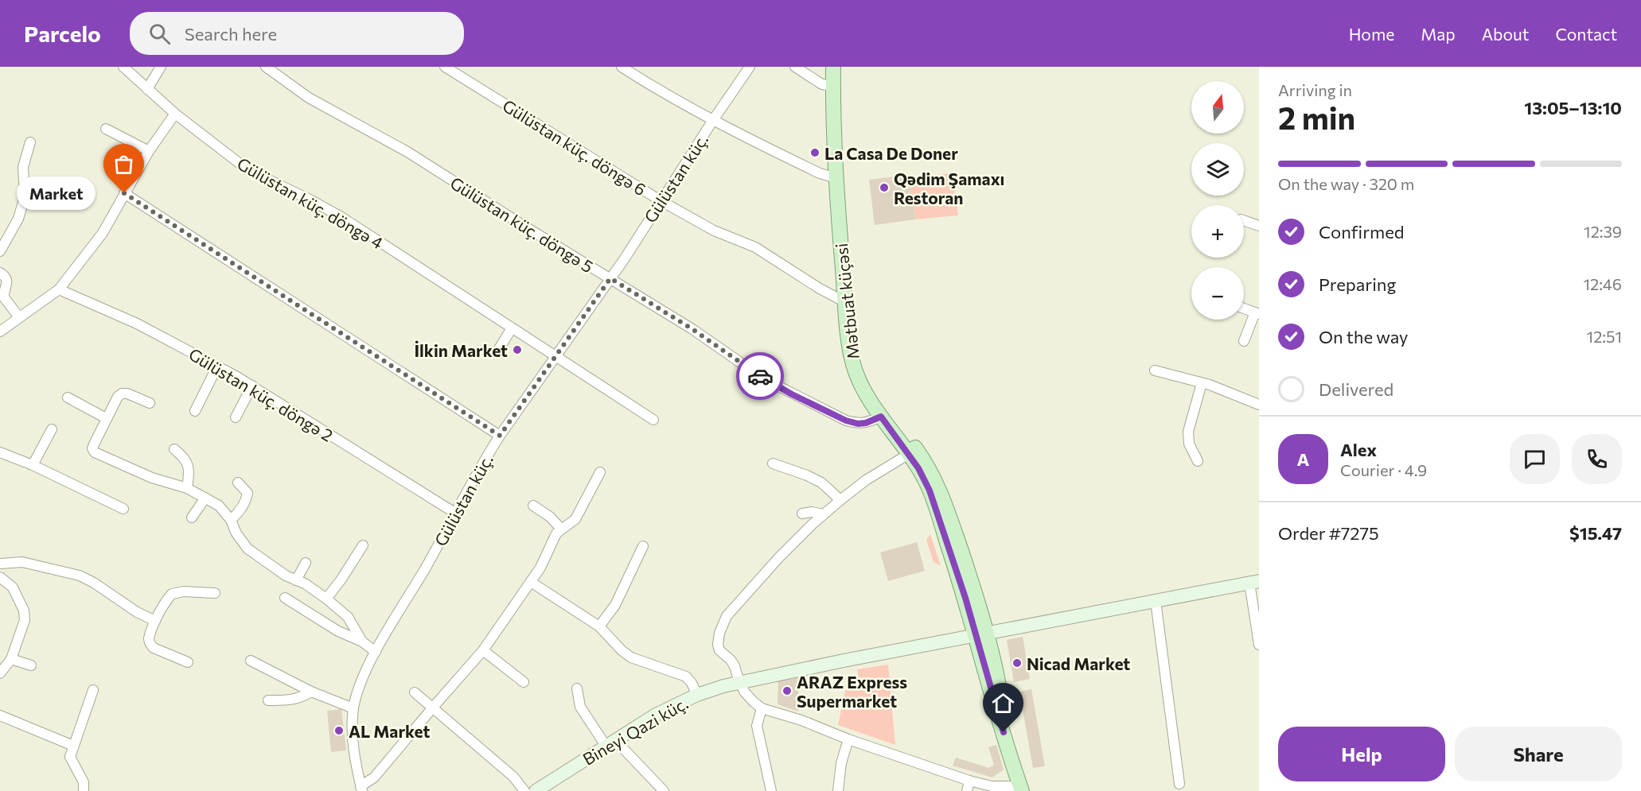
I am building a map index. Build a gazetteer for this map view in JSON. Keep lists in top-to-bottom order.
{
  "streets": {
    "main road": ["Mətbuat küçəsi", "Bineyi Qazi küç."],
    "street": [
      "Gülüstan küç. döngə 6",
      "Gülüstan küç.",
      "Gülüstan küç. döngə 4",
      "Gülüstan küç. döngə 5",
      "Gülüstan küç. döngə 2"
    ]
  },
  "crossings": [
    ["Gülüstan küç. döngə 6", "Gülüstan küç."],
    ["Gülüstan küç. döngə 6", "Mətbuat küçəsi"],
    ["Gülüstan küç.", "Gülüstan küç. döngə 4"],
    ["Gülüstan küç.", "Gülüstan küç. döngə 5"],
    ["Gülüstan küç.", "Gülüstan küç. döngə 2"],
    ["Gülüstan küç. döngə 5", "Mətbuat küçəsi"],
    ["Mətbuat küçəsi", "Bineyi Qazi küç."]
  ],
  "places": [
    "La Casa De Doner",
    "Qədim Şamaxı Restoran",
    "Market",
    "İlkin Market",
    "Nicad Market",
    "ARAZ Express Supermarket",
    "AL Market"
  ],
  "north": "top",
  "page": {
    "header": "Parcelo",
    "search": "Search here",
    "nav": [
      "Home",
      "Map",
      "About",
      "Contact"
    ],
    "heading": ["2 min", "Arriving in", "13:05–13:10"],
    "panel": [
      "Alex",
      "Courier · 4.9",
      "Order #7275",
      "$15.47"
    ],
    "map_buttons": ["+", "−"],
    "bar": "On the way · 320 m",
    "bubble": "Market",
    "list": [
      ["Confirmed", "12:39"],
      ["Preparing", "12:46"],
      ["On the way", "12:51"],
      "Delivered"
    ],
    "round": "A",
    "buttons": ["Help", "Share"]
  }
}
